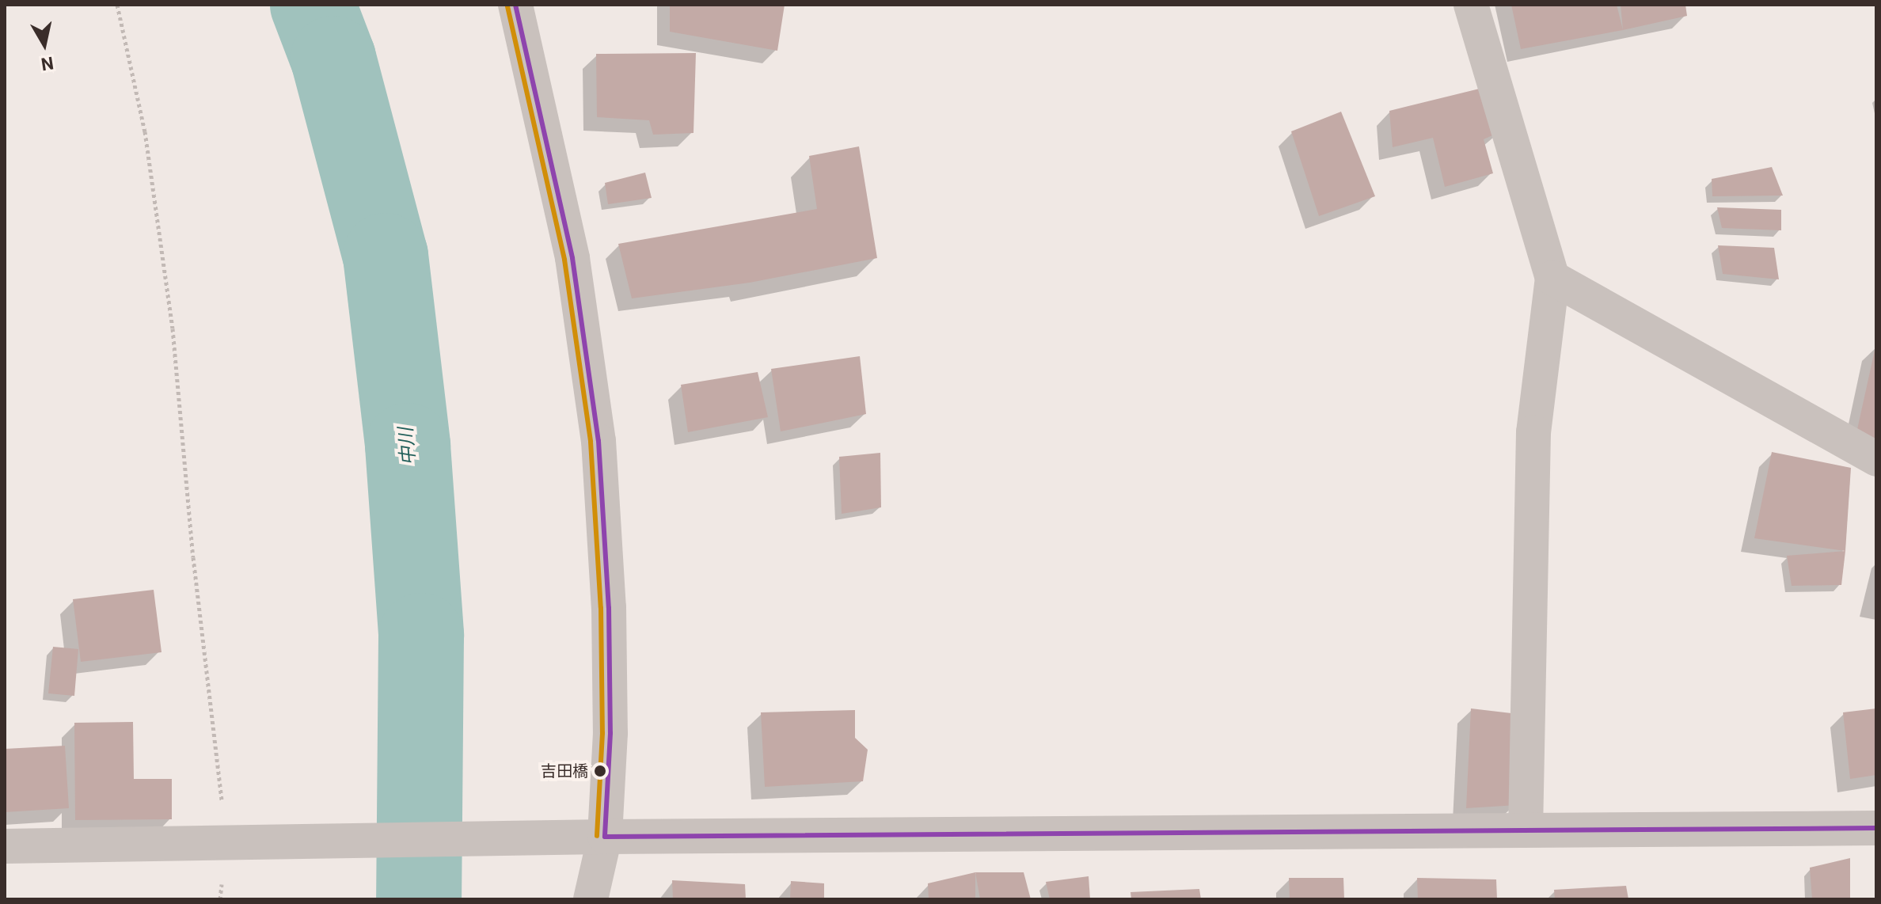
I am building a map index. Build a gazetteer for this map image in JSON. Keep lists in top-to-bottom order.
{
  "water": ["中川"],
  "places": ["吉田橋"],
  "north": "bottom"
}
